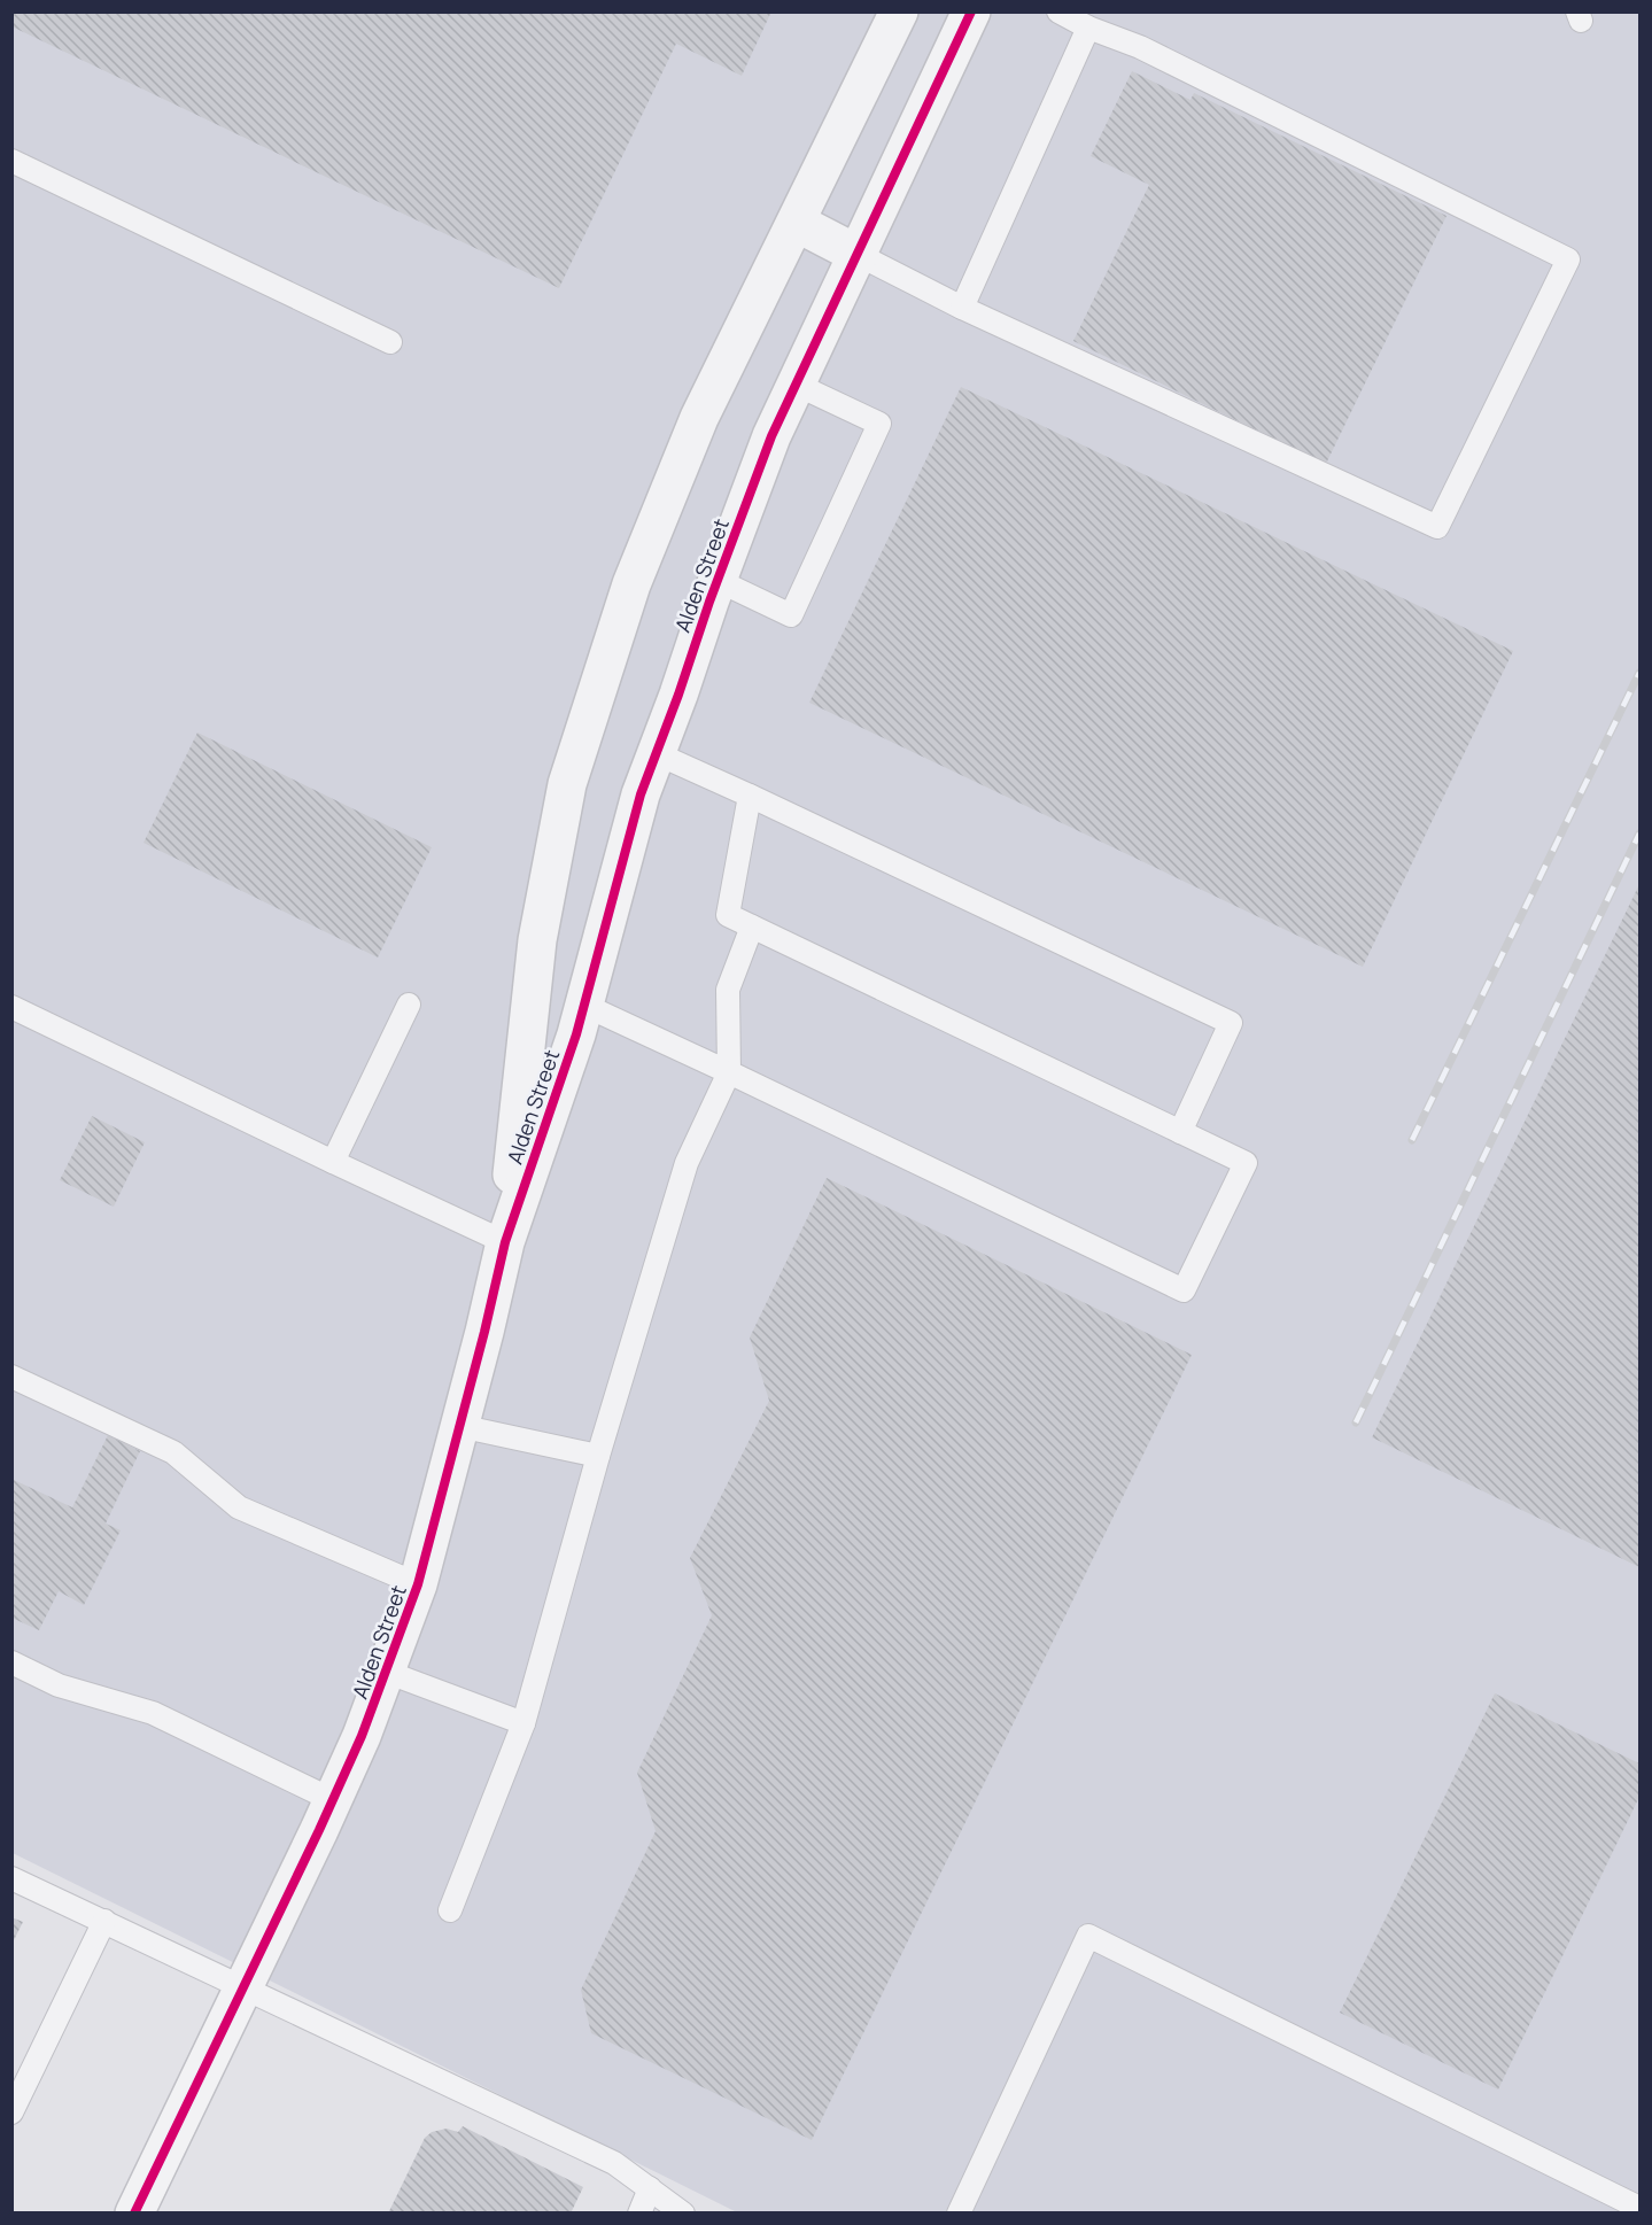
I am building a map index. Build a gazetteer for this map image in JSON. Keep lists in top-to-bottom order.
{
  "streets": {
    "street": ["Alden Street"]
  }
}
